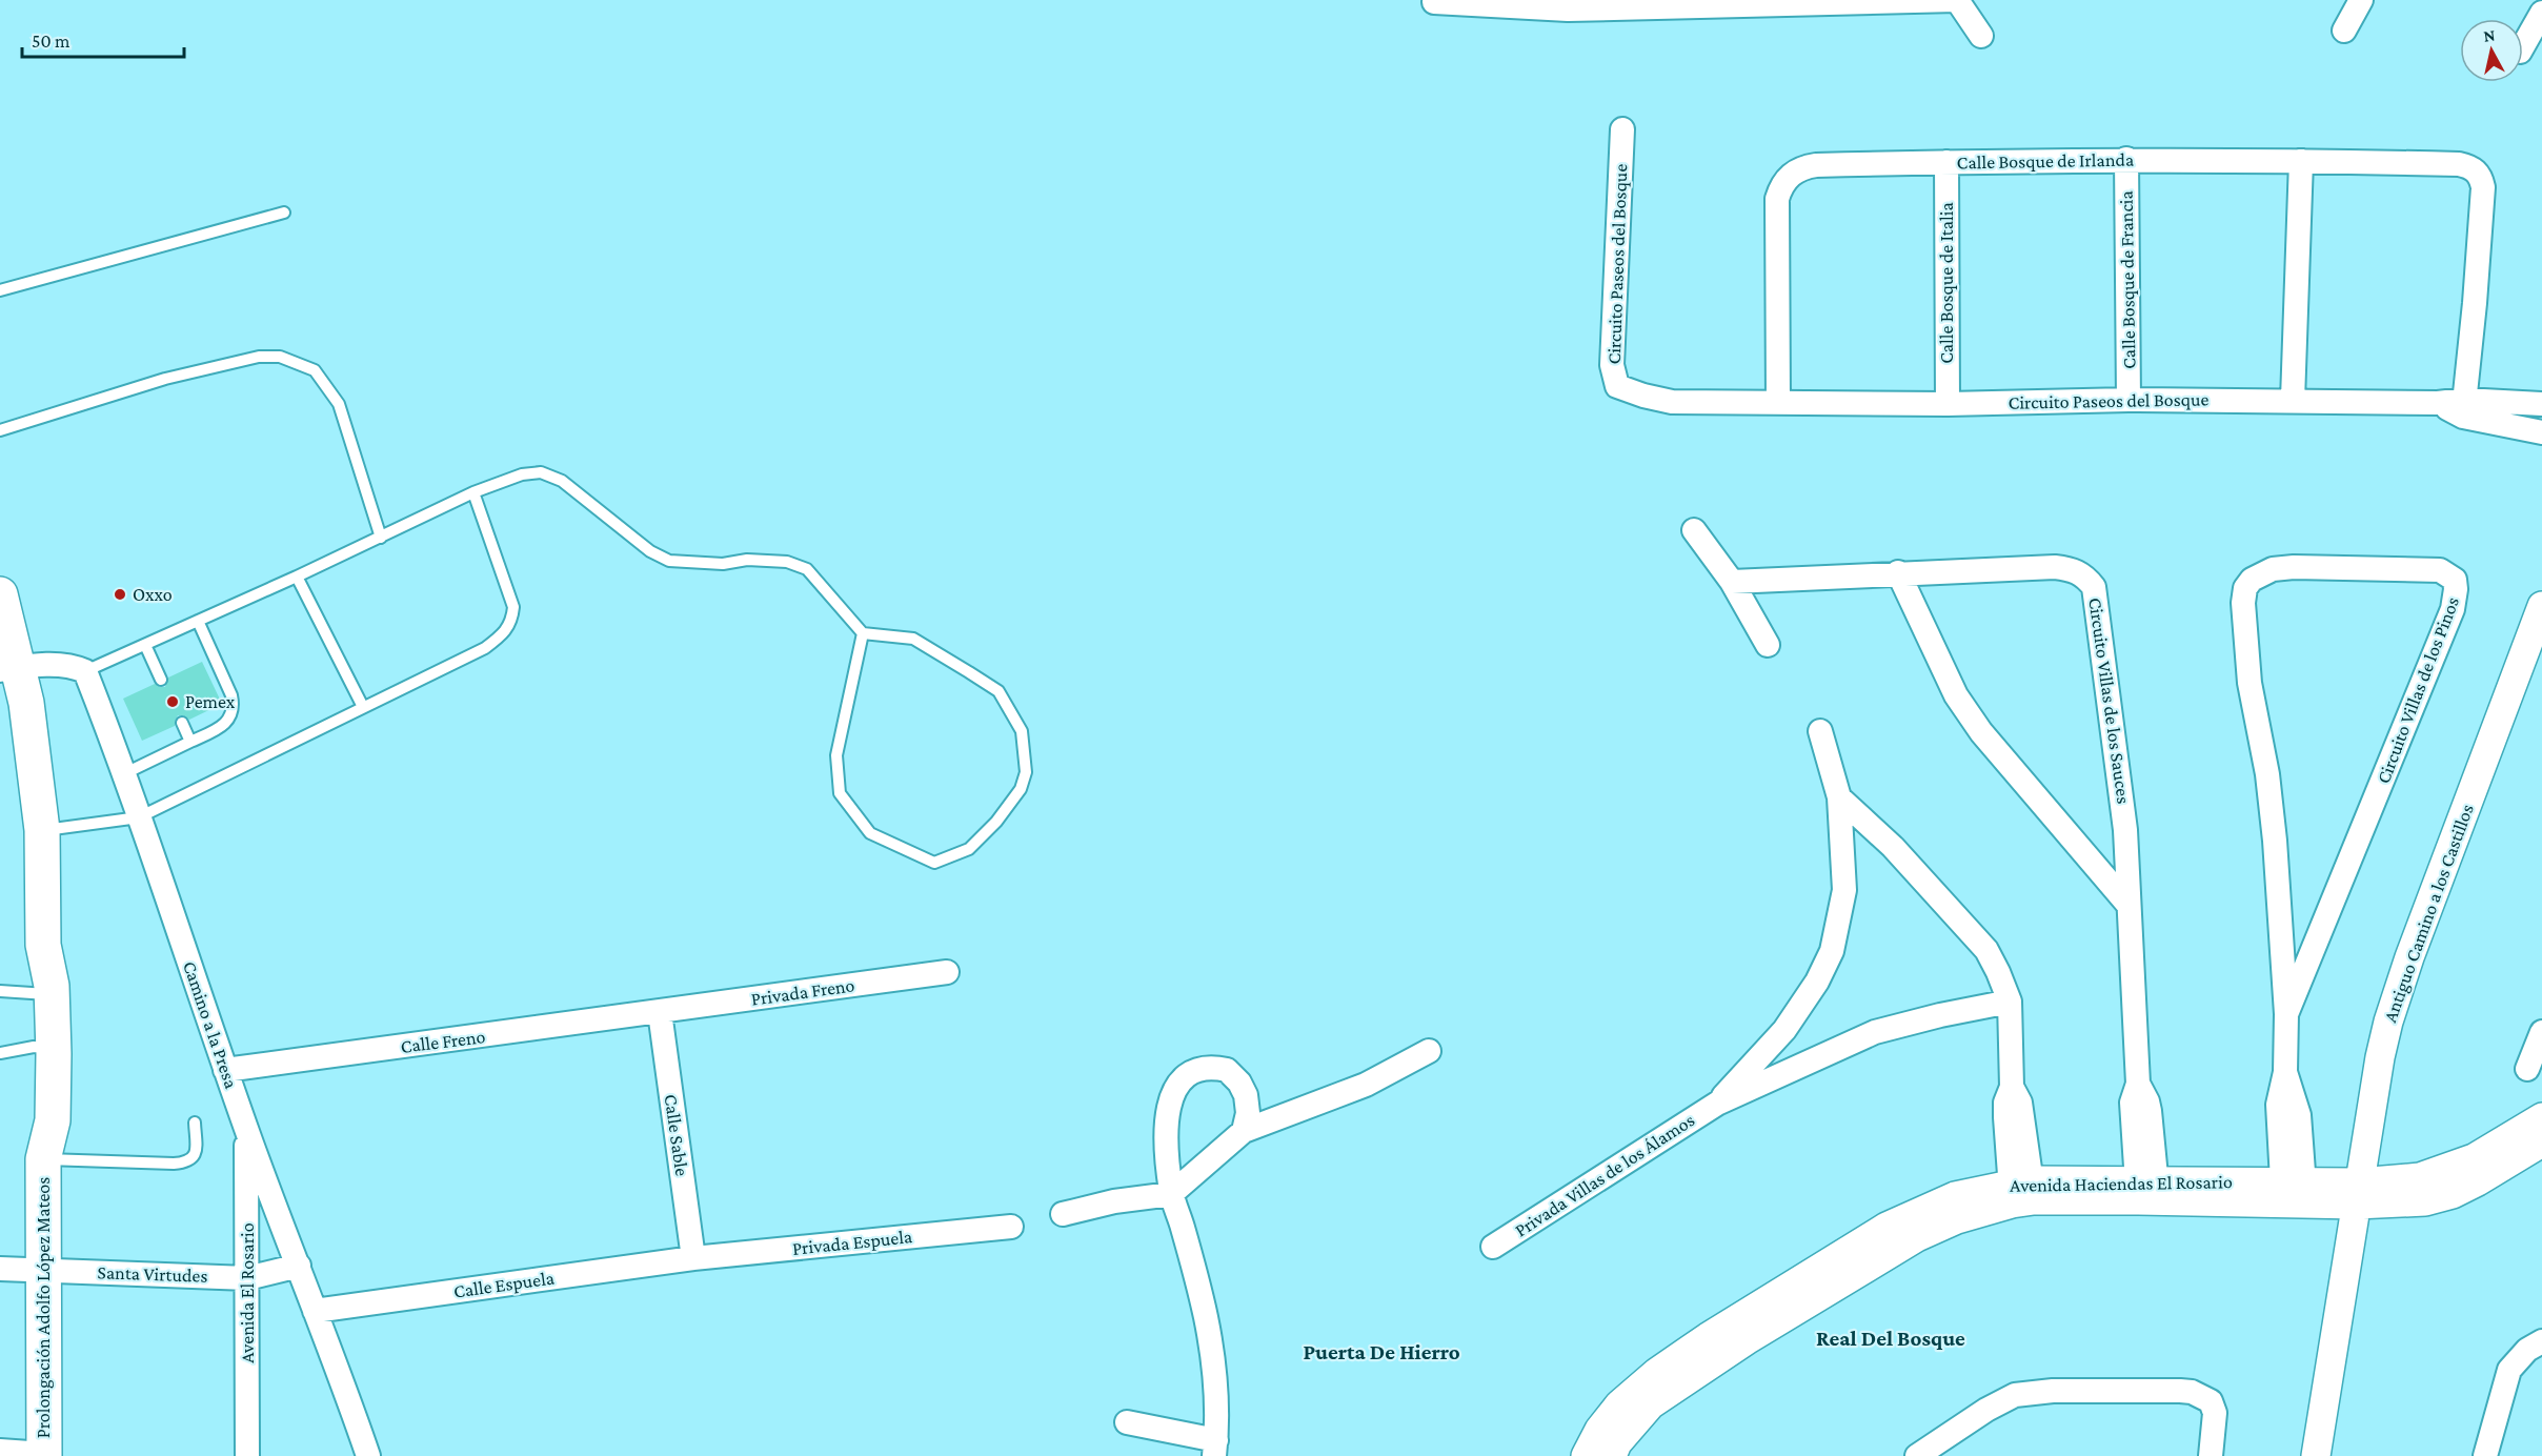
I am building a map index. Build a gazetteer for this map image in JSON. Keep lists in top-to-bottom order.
{
  "streets": {
    "main road": ["Prolongación Adolfo López Mateos"],
    "street": [
      "Calle Bosque de Irlanda",
      "Circuito Paseos del Bosque",
      "Calle Bosque de Francia",
      "Calle Bosque de Italia",
      "Circuito Villas de los Pinos",
      "Circuito Villas de los Sauces",
      "Antiguo Camino a los Castillos",
      "Privada Freno",
      "Camino a la Presa",
      "Calle Freno",
      "Calle Sable",
      "Privada Villas de los Álamos",
      "Avenida Haciendas El Rosario",
      "Privada Espuela",
      "Santa Virtudes",
      "Calle Espuela",
      "Avenida El Rosario"
    ]
  },
  "crossings": [
    ["Calle Bosque de Irlanda", "Circuito Paseos del Bosque"],
    ["Calle Bosque de Irlanda", "Calle Bosque de Francia"],
    ["Calle Bosque de Irlanda", "Calle Bosque de Italia"],
    ["Circuito Paseos del Bosque", "Calle Bosque de Francia"],
    ["Circuito Paseos del Bosque", "Calle Bosque de Italia"],
    ["Circuito Villas de los Pinos", "Avenida Haciendas El Rosario"],
    ["Circuito Villas de los Sauces", "Avenida Haciendas El Rosario"],
    ["Antiguo Camino a los Castillos", "Avenida Haciendas El Rosario"],
    ["Privada Freno", "Calle Freno"],
    ["Privada Freno", "Calle Sable"],
    ["Camino a la Presa", "Calle Freno"],
    ["Camino a la Presa", "Santa Virtudes"],
    ["Camino a la Presa", "Calle Espuela"],
    ["Camino a la Presa", "Avenida El Rosario"],
    ["Calle Freno", "Calle Sable"],
    ["Calle Sable", "Privada Espuela"],
    ["Calle Sable", "Calle Espuela"],
    ["Privada Espuela", "Calle Espuela"],
    ["Santa Virtudes", "Avenida El Rosario"],
    ["Santa Virtudes", "Prolongación Adolfo López Mateos"]
  ],
  "districts": ["Real Del Bosque", "Puerta De Hierro"],
  "places": ["Oxxo", "Pemex"],
  "scale_bar": "50 m",
  "north": "top"
}
